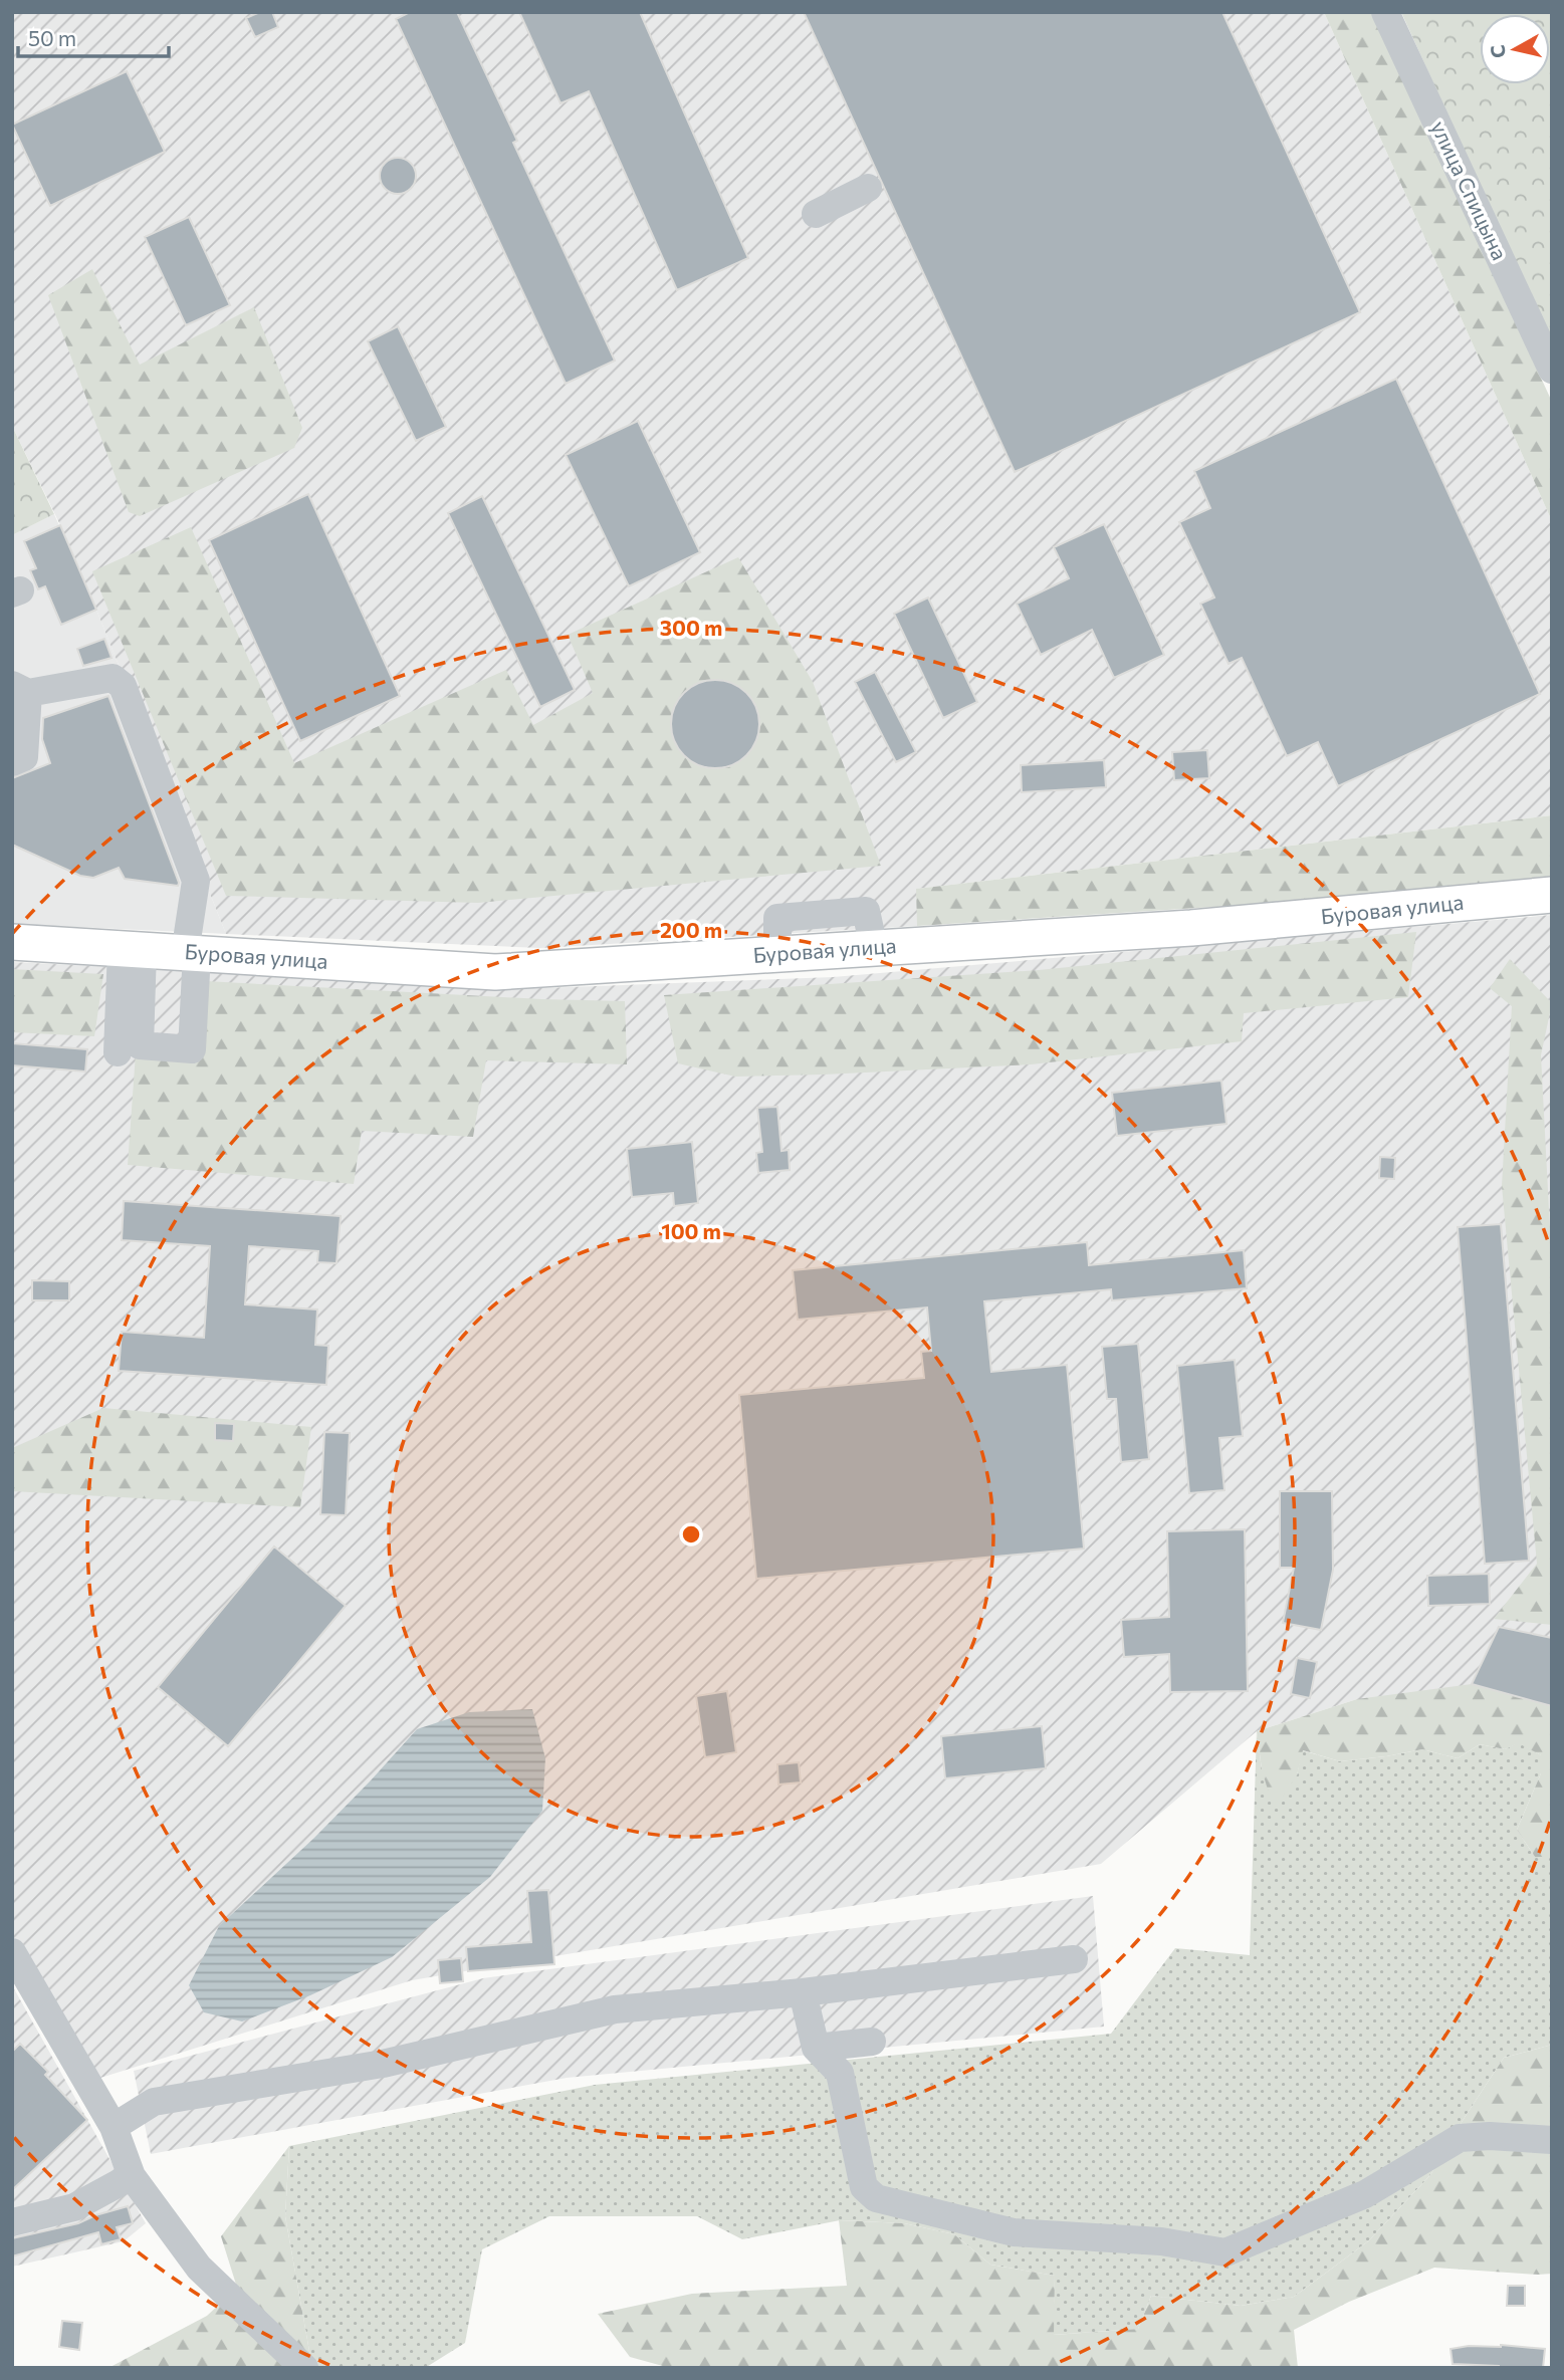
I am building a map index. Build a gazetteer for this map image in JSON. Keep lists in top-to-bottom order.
{
  "streets": {
    "main road": ["Буровая улица"],
    "street": ["улица Спицына"]
  },
  "scale_bar": "50 m",
  "north": "left",
  "rings": ["300 m", "200 m", "100 m"]
}
